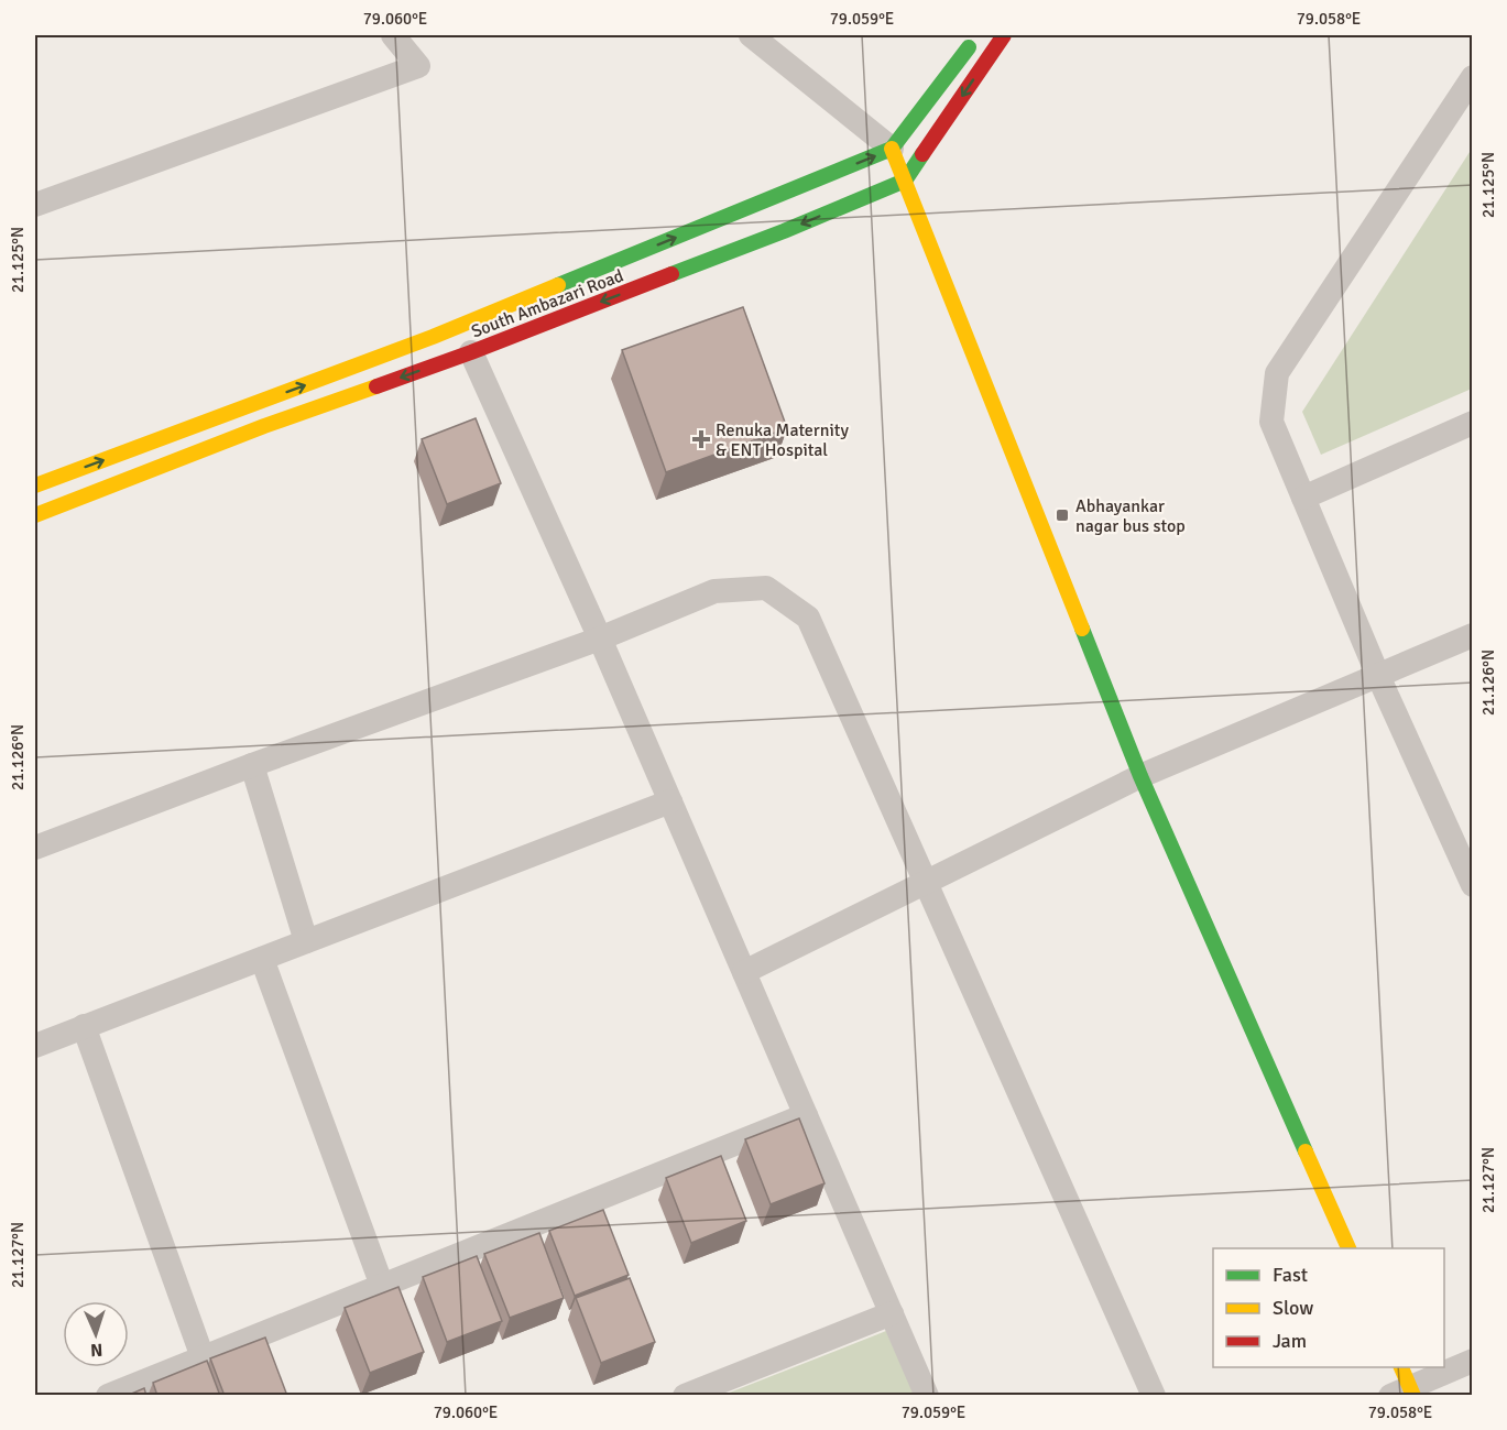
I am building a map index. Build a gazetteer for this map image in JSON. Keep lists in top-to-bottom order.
{
  "streets": {
    "main road": ["South Ambazari Road"]
  },
  "places": {
    "health": ["Renuka Maternity & ENT Hospital"],
    "transit": ["Abhayankar nagar bus stop"]
  },
  "legend": ["Fast", "Slow", "Jam"],
  "north": "bottom",
  "coordinates": [
    "79.060°E",
    "79.059°E",
    "79.058°E",
    "21.125°N",
    "21.126°N",
    "21.127°N"
  ]
}
